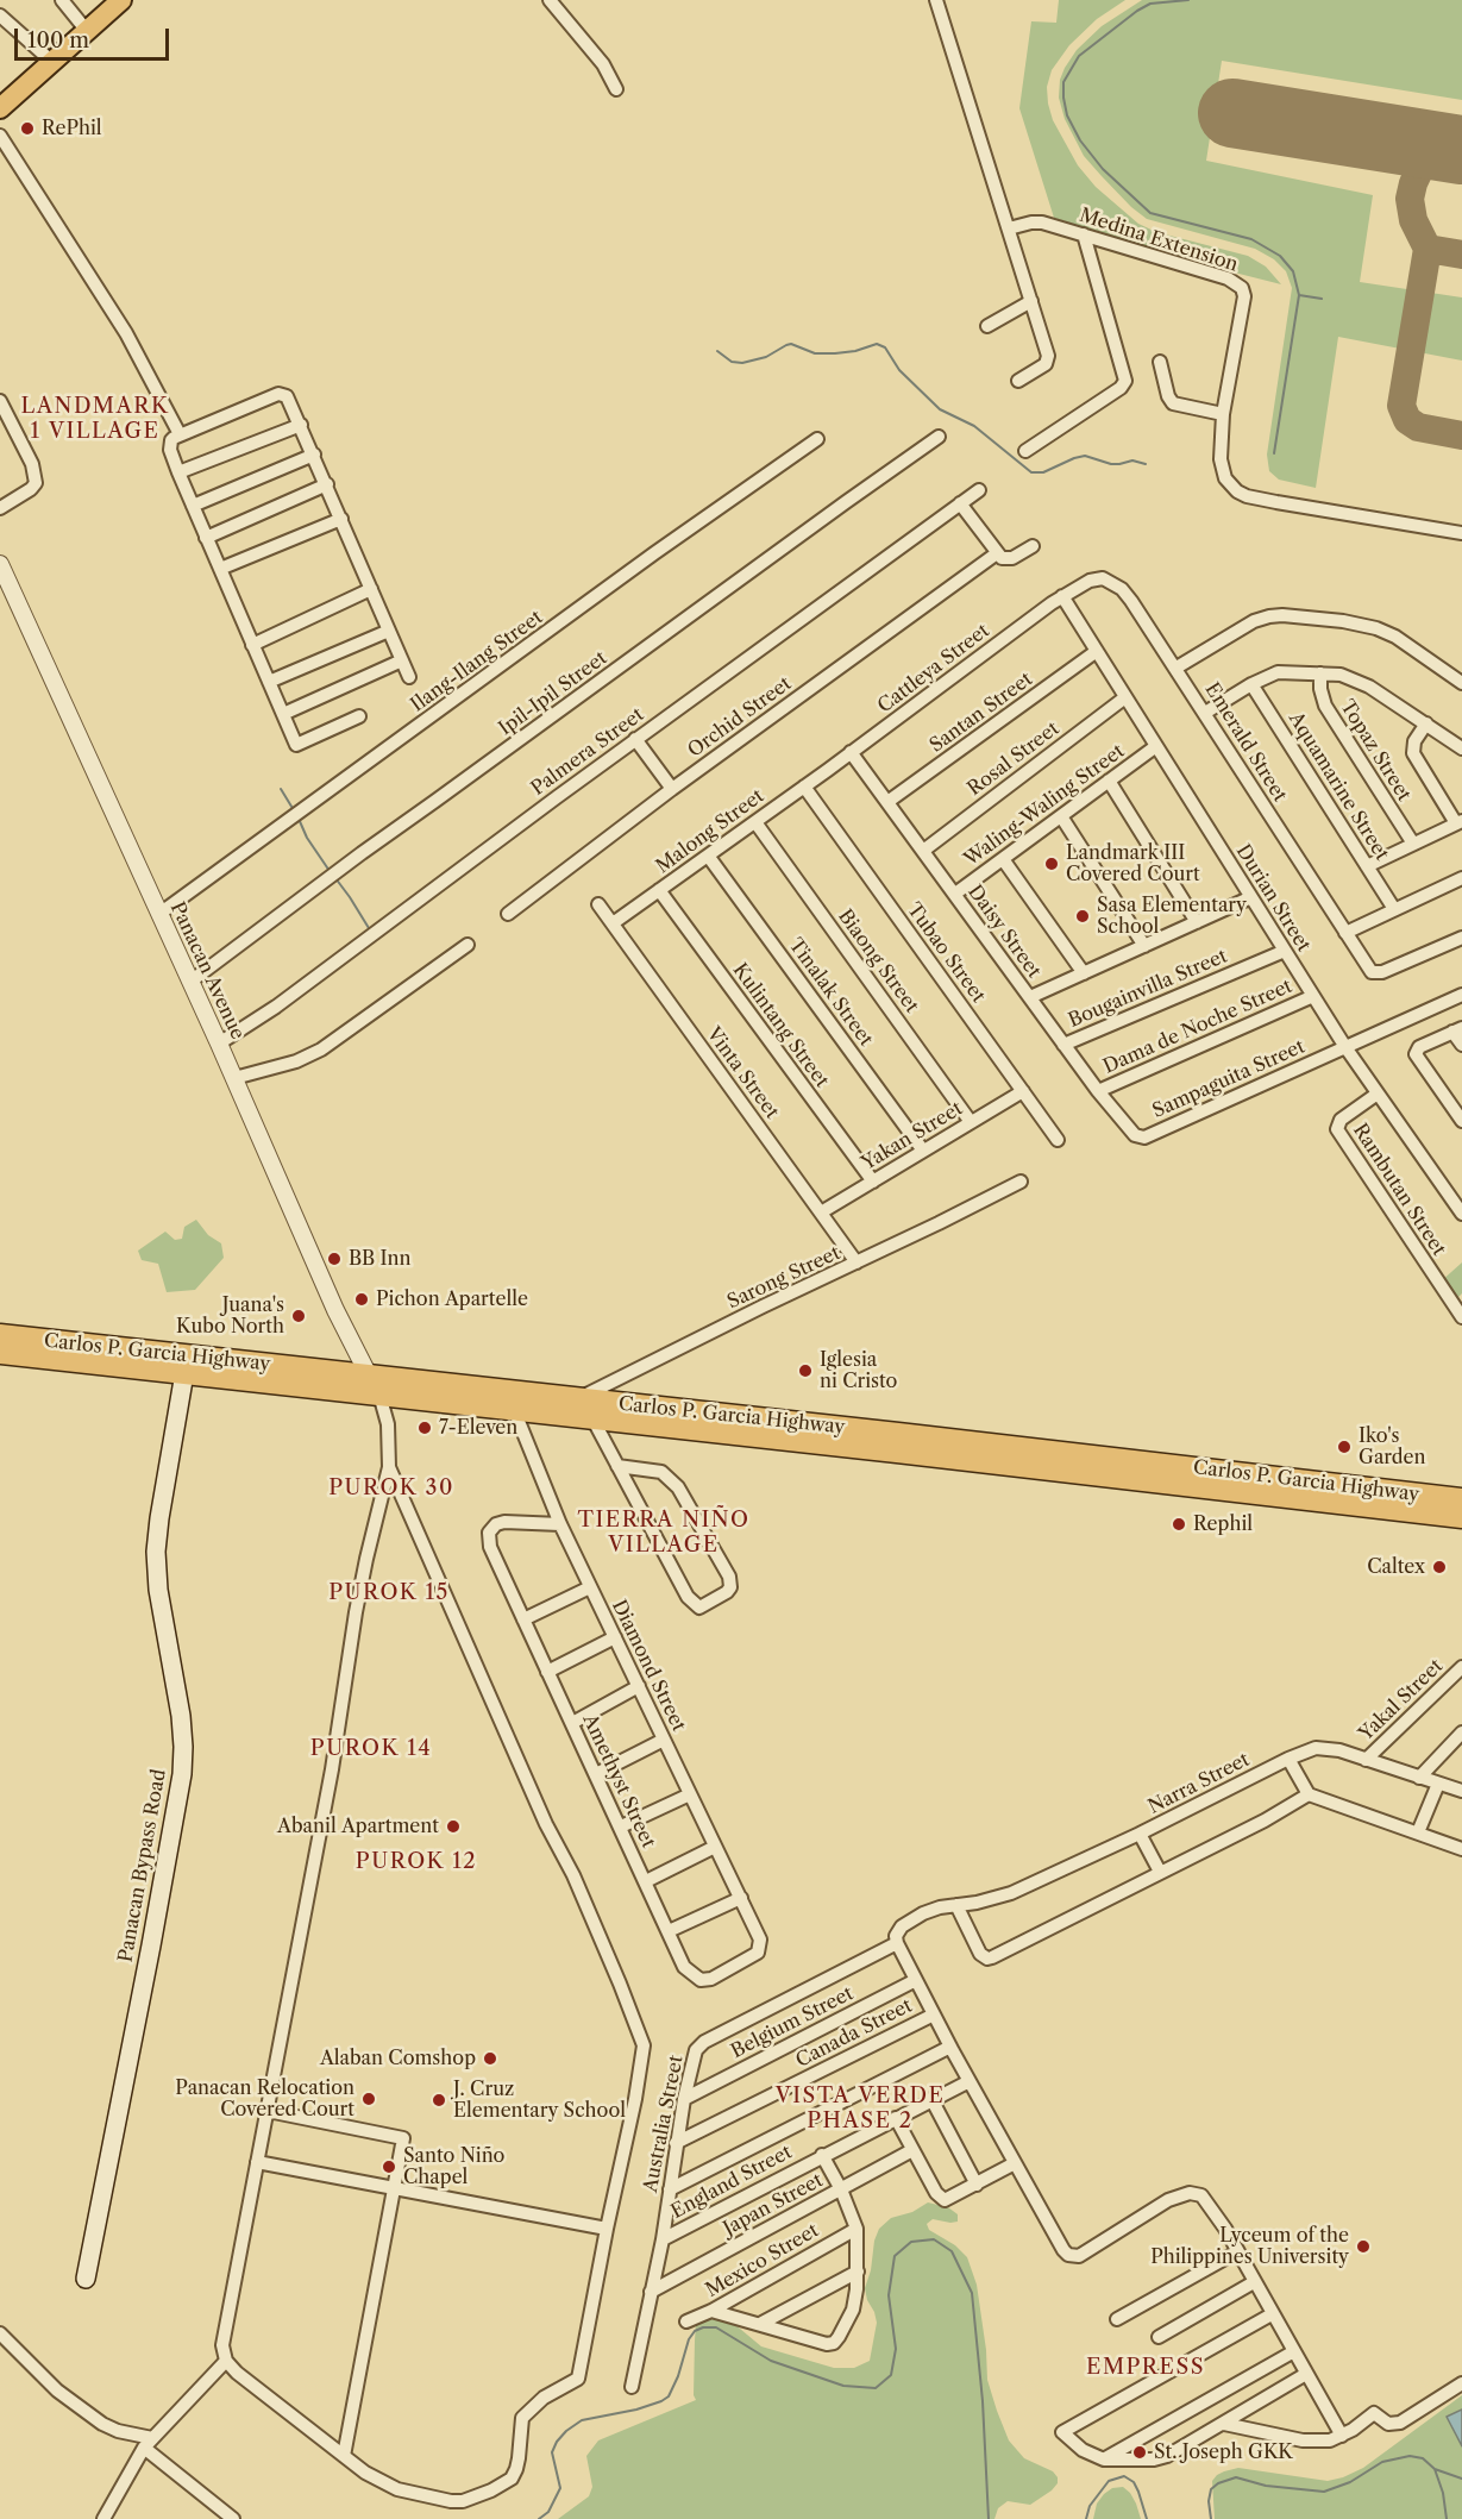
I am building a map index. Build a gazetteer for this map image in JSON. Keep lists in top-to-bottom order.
{
  "streets": {
    "highway": ["Carlos P. Garcia Highway"],
    "main road": ["Panacan Bypass Road"],
    "street": [
      "Medina Extension",
      "Ilang-Ilang Street",
      "Cattleya Street",
      "Ipil-Ipil Street",
      "Santan Street",
      "Orchid Street",
      "Emerald Street",
      "Topaz Street",
      "Palmera Street",
      "Rosal Street",
      "Aquamarine Street",
      "Waling-Waling Street",
      "Malong Street",
      "Durian Street",
      "Daisy Street",
      "Tubao Street",
      "Biaong Street",
      "Panacan Avenue",
      "Bougainvilla Street",
      "Tinalak Street",
      "Kulintang Street",
      "Dama de Noche Street",
      "Vinta Street",
      "Sampaguita Street",
      "Yakan Street",
      "Rambutan Street",
      "Sarong Street",
      "Diamond Street",
      "Yakal Street",
      "Amethyst Street",
      "Narra Street",
      "Belgium Street",
      "Canada Street",
      "Australia Street",
      "England Street",
      "Japan Street",
      "Mexico Street"
    ]
  },
  "crossings": [
    ["Ilang-Ilang Street", "Panacan Avenue"],
    ["Cattleya Street", "Emerald Street"],
    ["Cattleya Street", "Malong Street"],
    ["Cattleya Street", "Durian Street"],
    ["Cattleya Street", "Daisy Street"],
    ["Ipil-Ipil Street", "Panacan Avenue"],
    ["Santan Street", "Durian Street"],
    ["Santan Street", "Daisy Street"],
    ["Emerald Street", "Durian Street"],
    ["Palmera Street", "Panacan Avenue"],
    ["Rosal Street", "Durian Street"],
    ["Rosal Street", "Daisy Street"],
    ["Waling-Waling Street", "Durian Street"],
    ["Waling-Waling Street", "Daisy Street"],
    ["Malong Street", "Tubao Street"],
    ["Malong Street", "Biaong Street"],
    ["Malong Street", "Tinalak Street"],
    ["Malong Street", "Kulintang Street"],
    ["Malong Street", "Vinta Street"],
    ["Durian Street", "Bougainvilla Street"],
    ["Durian Street", "Dama de Noche Street"],
    ["Durian Street", "Sampaguita Street"],
    ["Durian Street", "Rambutan Street"],
    ["Daisy Street", "Bougainvilla Street"],
    ["Daisy Street", "Dama de Noche Street"],
    ["Daisy Street", "Sampaguita Street"],
    ["Tubao Street", "Yakan Street"],
    ["Biaong Street", "Yakan Street"],
    ["Panacan Avenue", "Carlos P. Garcia Highway"],
    ["Tinalak Street", "Yakan Street"],
    ["Kulintang Street", "Yakan Street"],
    ["Vinta Street", "Yakan Street"],
    ["Vinta Street", "Sarong Street"],
    ["Sarong Street", "Carlos P. Garcia Highway"],
    ["Carlos P. Garcia Highway", "Diamond Street"],
    ["Carlos P. Garcia Highway", "Panacan Bypass Road"],
    ["Diamond Street", "Amethyst Street"],
    ["Yakal Street", "Narra Street"],
    ["Narra Street", "Australia Street"],
    ["Belgium Street", "Australia Street"],
    ["Canada Street", "Australia Street"],
    ["Australia Street", "England Street"],
    ["Australia Street", "Japan Street"]
  ],
  "districts": [
    "LANDMARK 1 VILLAGE",
    "PUROK 30",
    "TIERRA NIÑO VILLAGE",
    "PUROK 15",
    "PUROK 14",
    "PUROK 12",
    "VISTA VERDE PHASE 2",
    "EMPRESS"
  ],
  "places": [
    "RePhil",
    "Landmark III Covered Court",
    "Sasa Elementary School",
    "BB Inn",
    "Pichon Apartelle",
    "Juana's Kubo North",
    "Iglesia ni Cristo",
    "7-Eleven",
    "Iko's Garden",
    "Rephil",
    "Caltex",
    "Abanil Apartment",
    "Alaban Comshop",
    "Panacan Relocation Covered Court",
    "J. Cruz Elementary School",
    "Santo Niño Chapel",
    "Lyceum of the Philippines University",
    "St. Joseph GKK"
  ],
  "scale_bar": "100 m"
}
